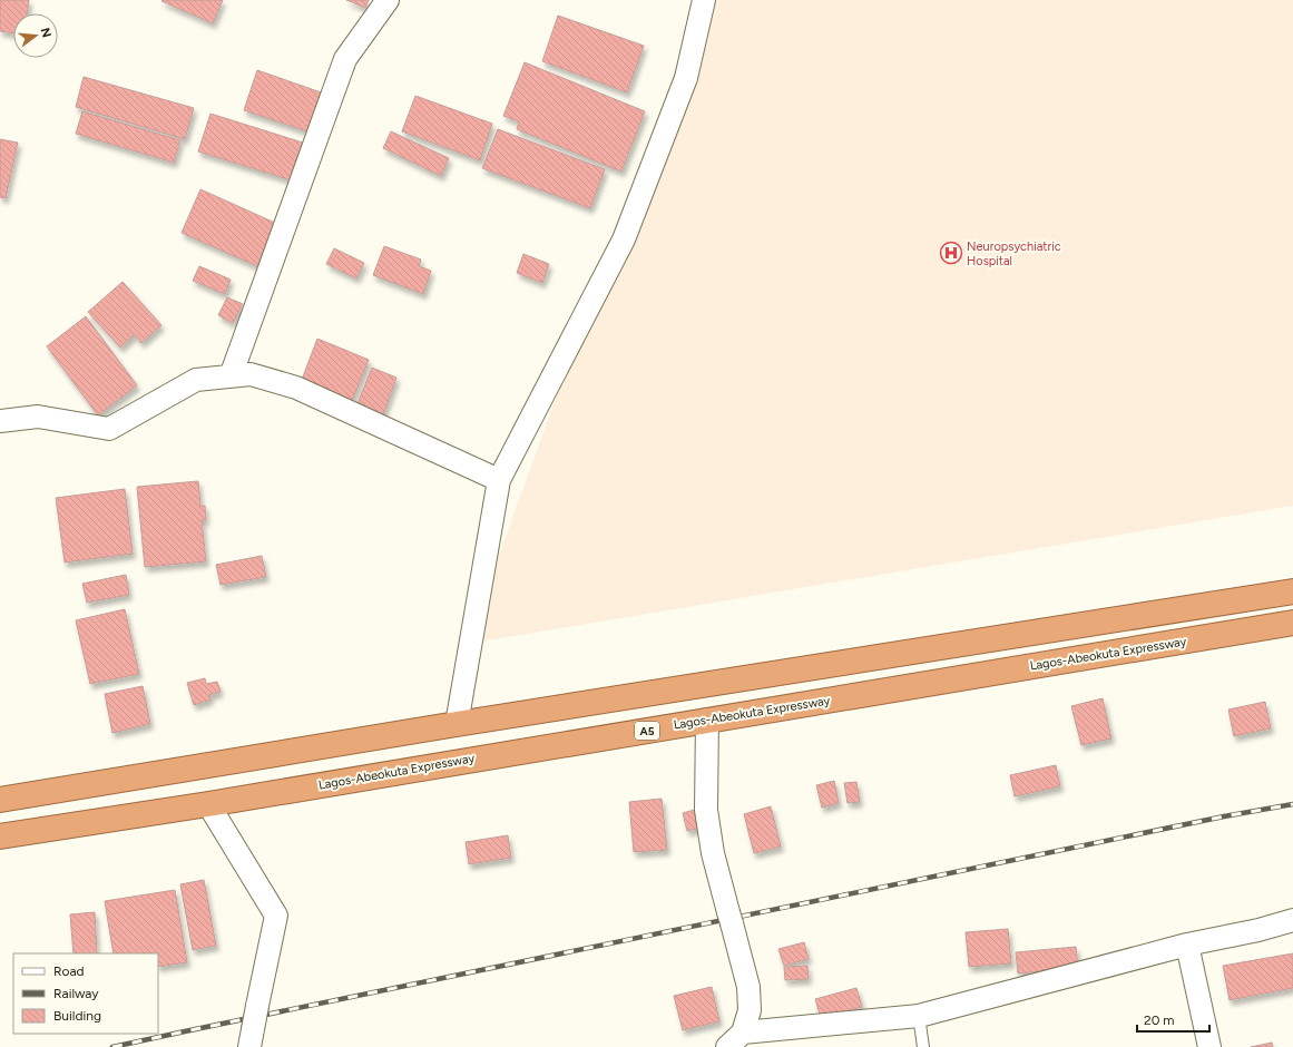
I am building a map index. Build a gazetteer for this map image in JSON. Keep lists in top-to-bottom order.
{
  "streets": {
    "highway": ["Lagos-Abeokuta Expressway", "A5"]
  },
  "places": {
    "hospital": ["Neuropsychiatric Hospital"]
  },
  "legend": ["Road", "Railway", "Building"],
  "scale_bar": "20 m",
  "north": "right"
}
